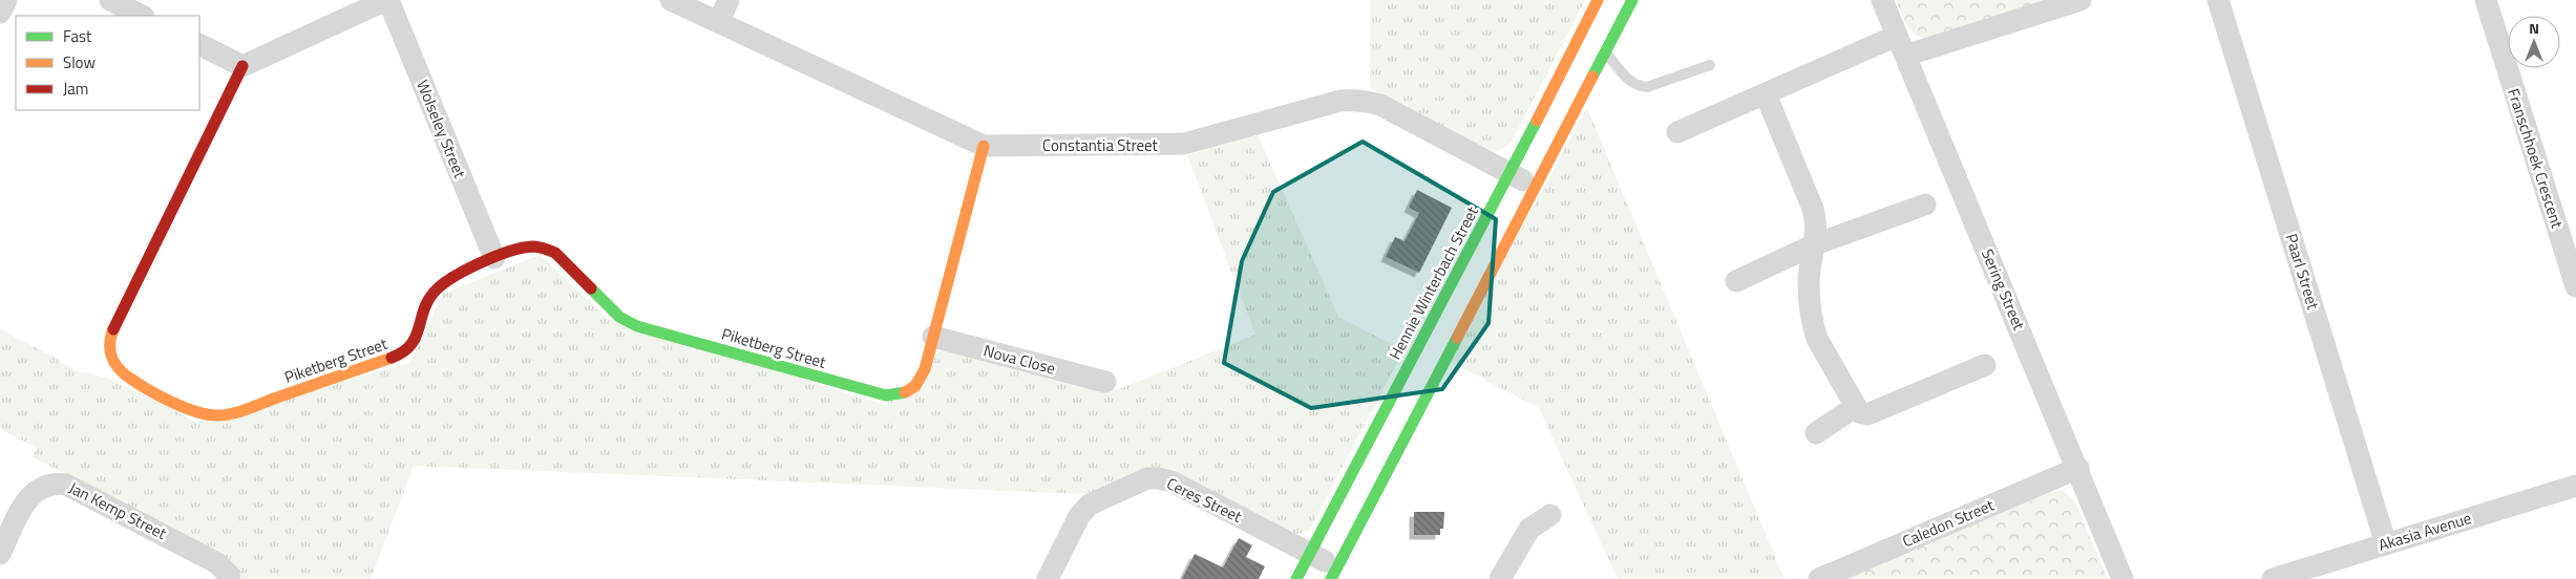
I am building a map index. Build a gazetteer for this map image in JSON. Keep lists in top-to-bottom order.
{
  "streets": {
    "street": [
      "Wolseley Street",
      "Constantia Street",
      "Franschhoek Crescent",
      "Paarl Street",
      "Hennie Winterbach Street",
      "Sering Street",
      "Piketberg Street",
      "Nova Close",
      "Ceres Street",
      "Jan Kemp Street",
      "Caledon Street",
      "Akasia Avenue"
    ]
  },
  "crossings": [
    ["Wolseley Street", "Piketberg Street"],
    ["Constantia Street", "Hennie Winterbach Street"],
    ["Constantia Street", "Piketberg Street"],
    ["Paarl Street", "Akasia Avenue"],
    ["Hennie Winterbach Street", "Ceres Street"],
    ["Sering Street", "Caledon Street"],
    ["Piketberg Street", "Nova Close"]
  ],
  "legend": ["Fast", "Slow", "Jam"],
  "north": "top"
}
